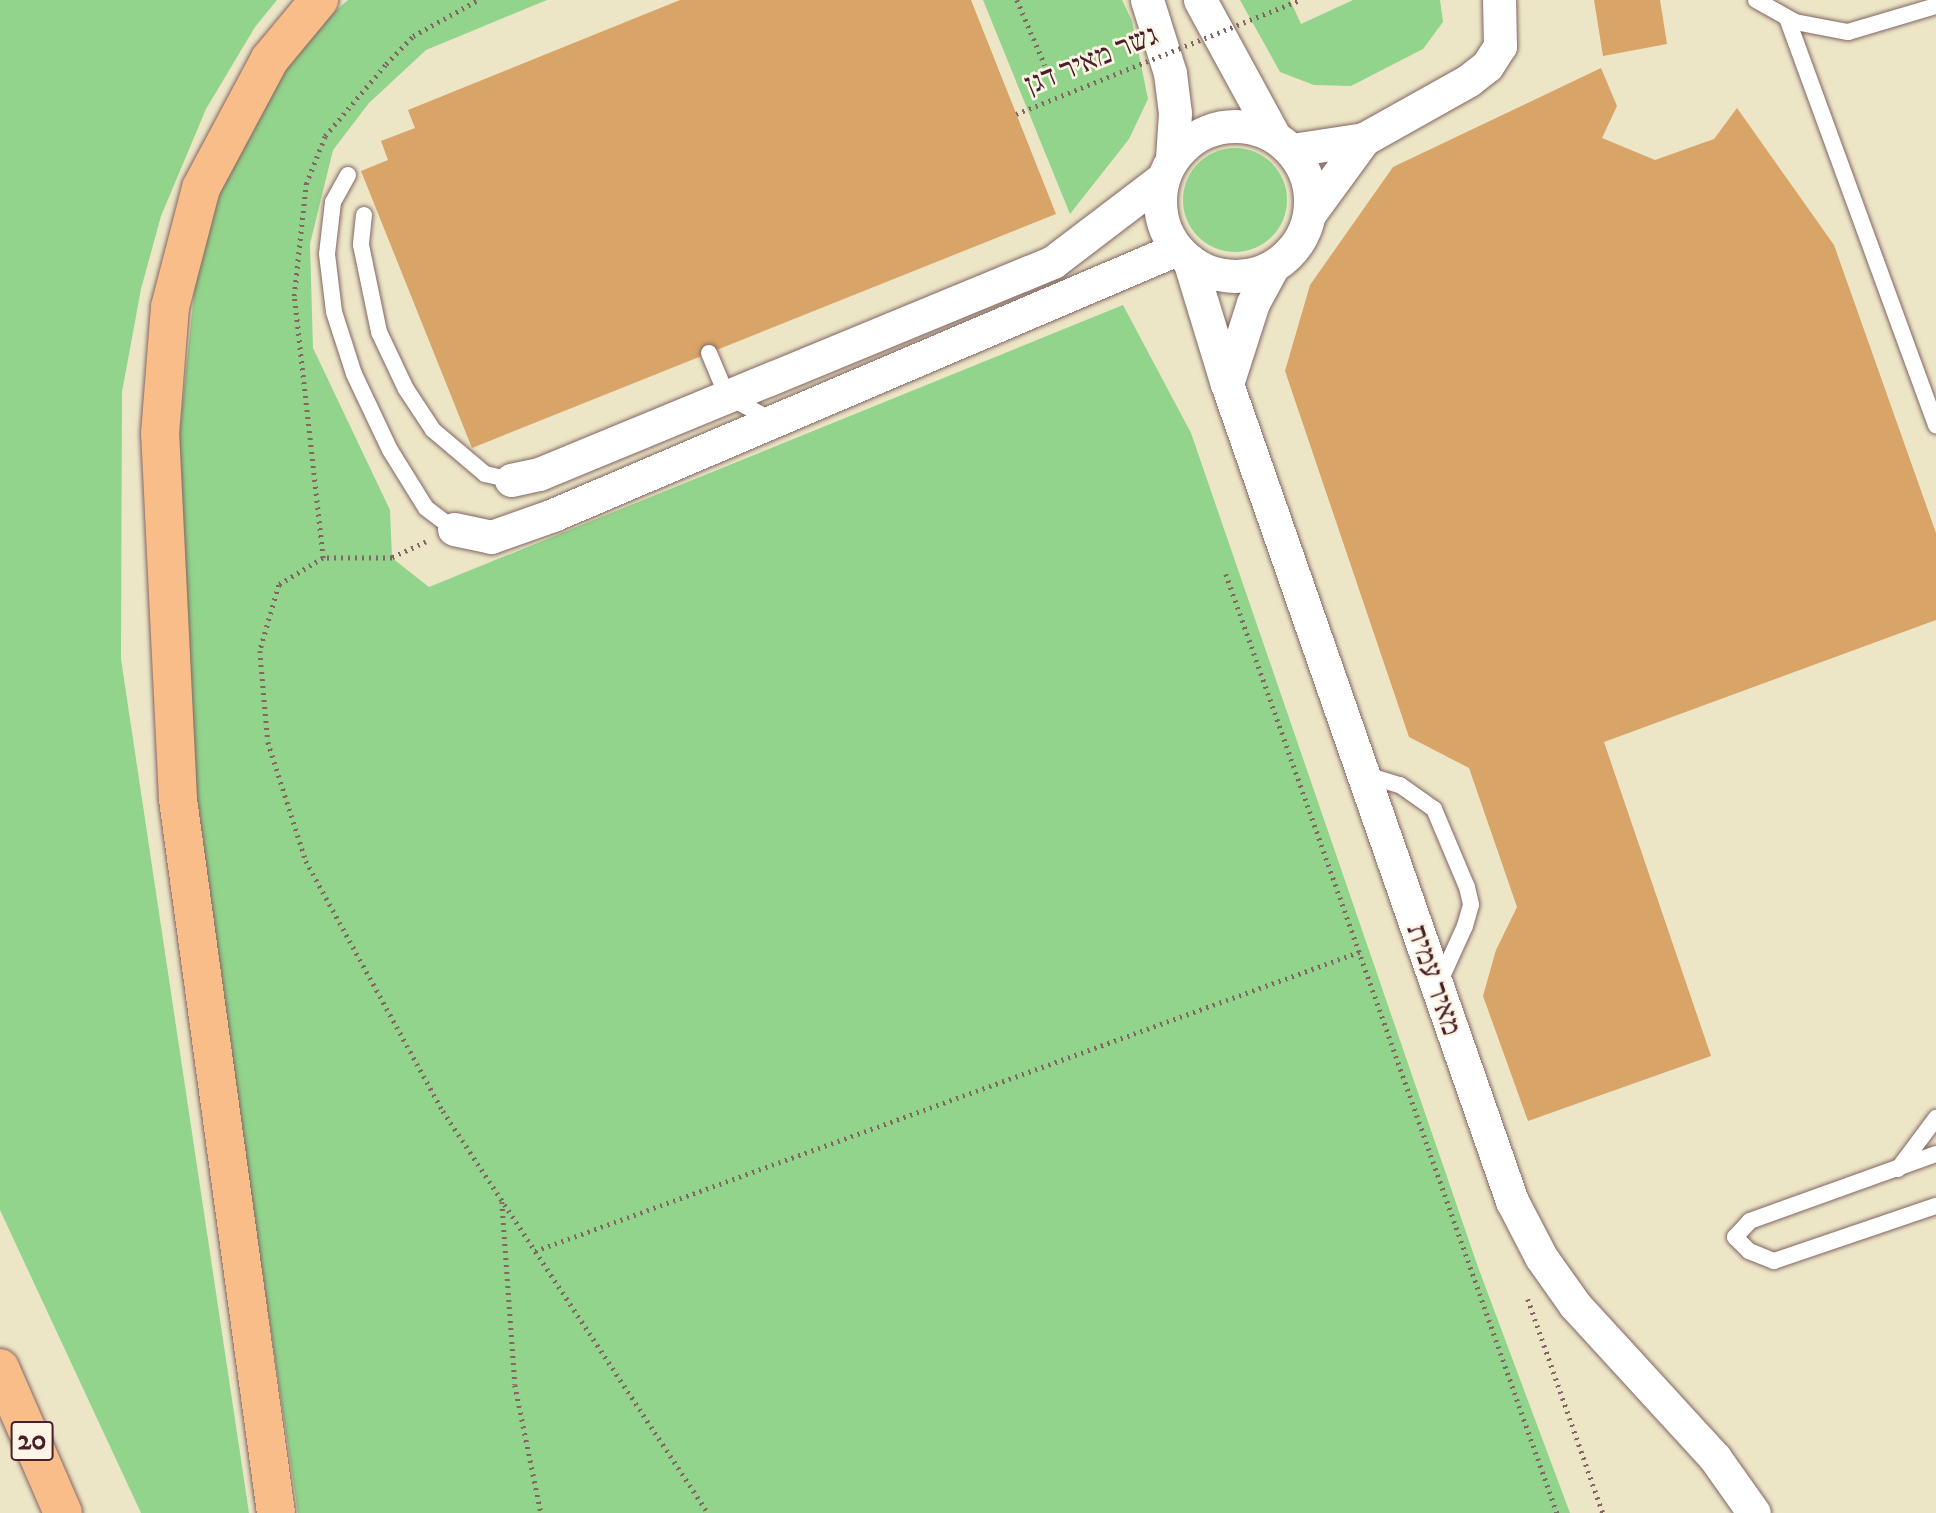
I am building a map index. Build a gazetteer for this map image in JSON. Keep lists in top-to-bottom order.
{
  "streets": {
    "highway": ["20"],
    "street": ["מאיר עמית"],
    "path": ["גשר מאיר דגן"]
  }
}
